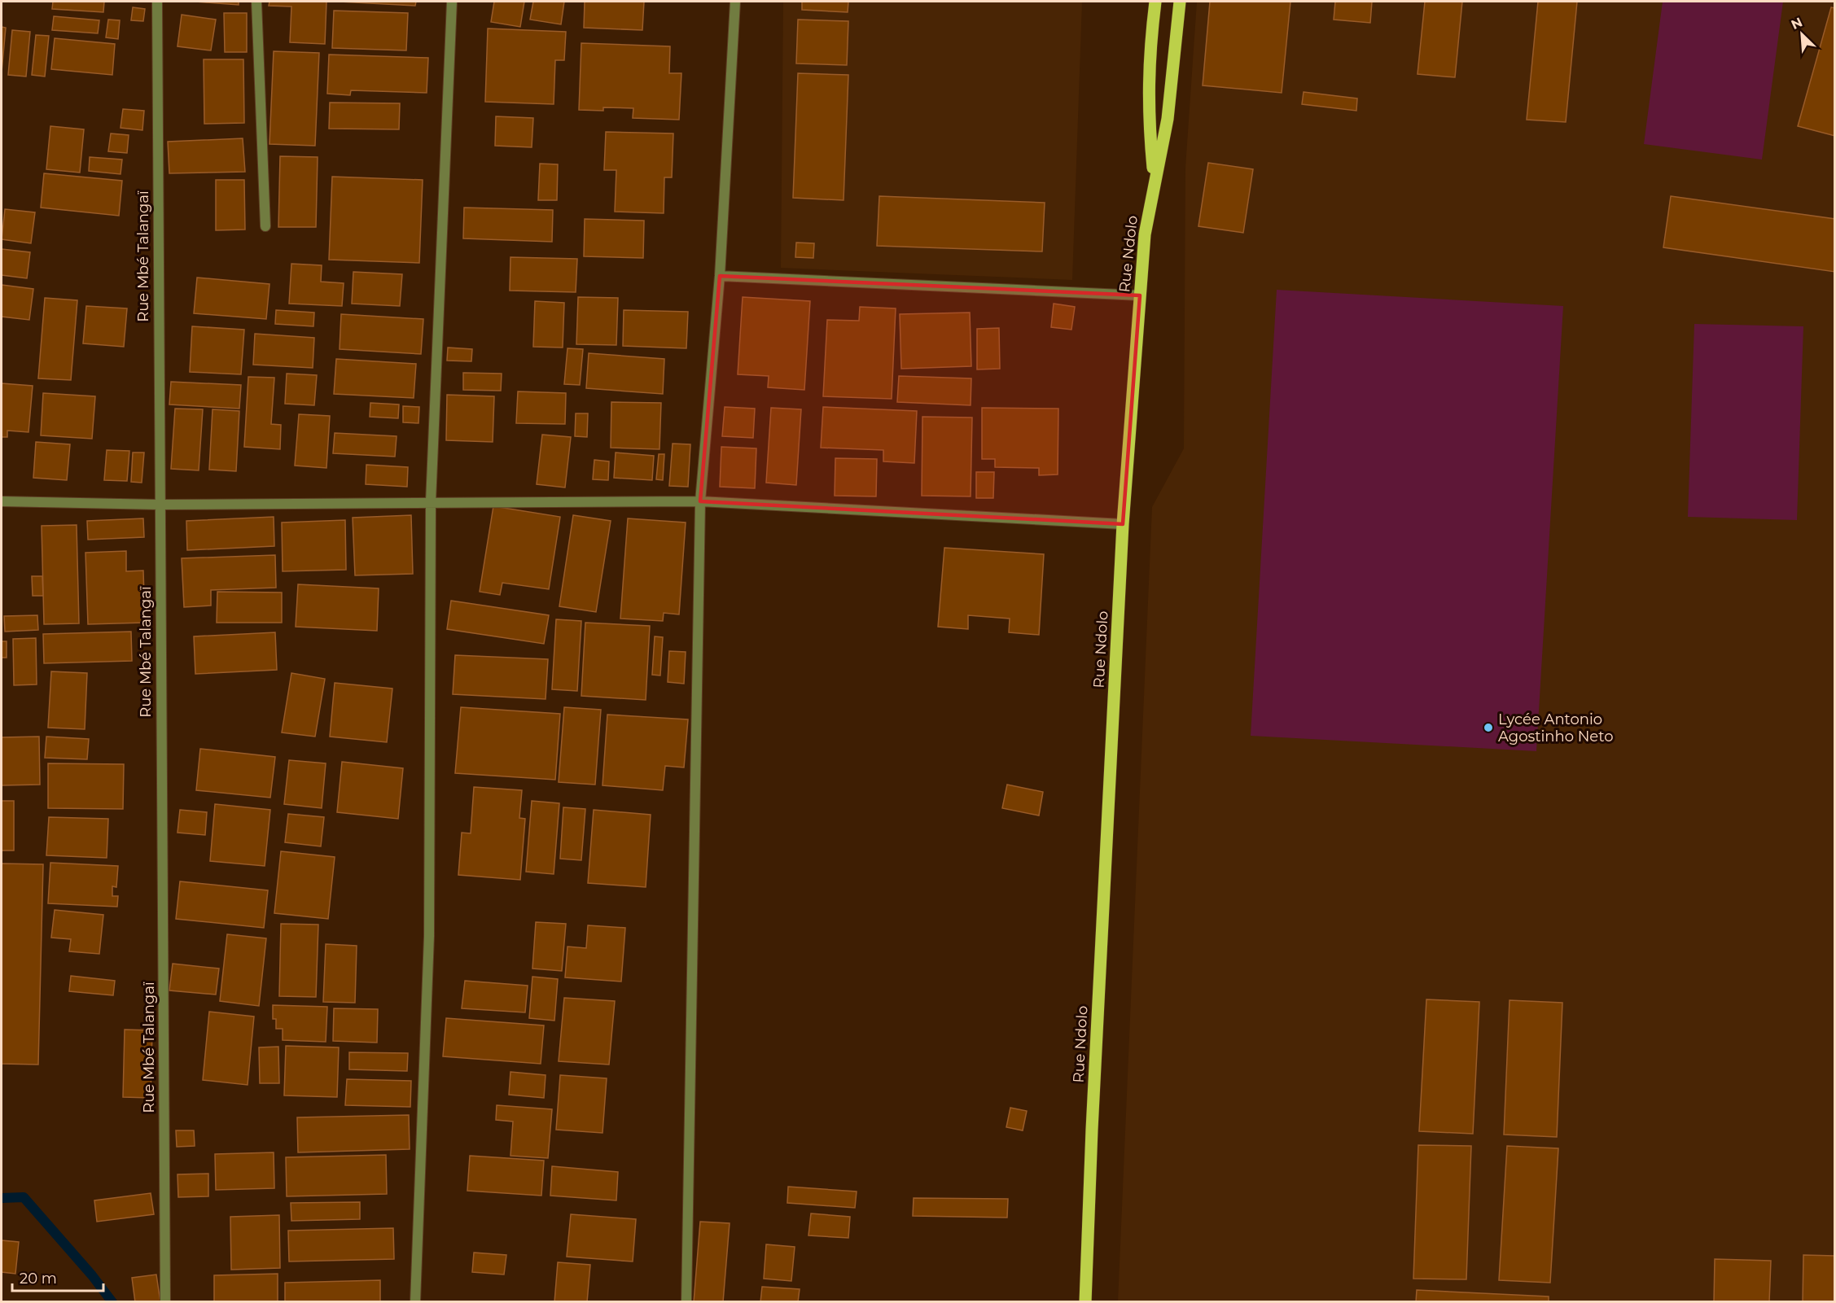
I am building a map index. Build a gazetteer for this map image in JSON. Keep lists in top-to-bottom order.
{
  "streets": {
    "main road": ["Rue Ndolo"],
    "street": ["Rue Mbé Talangaï"]
  },
  "places": ["Lycée Antonio Agostinho Neto"],
  "scale_bar": "20 m",
  "north": "top left"
}
